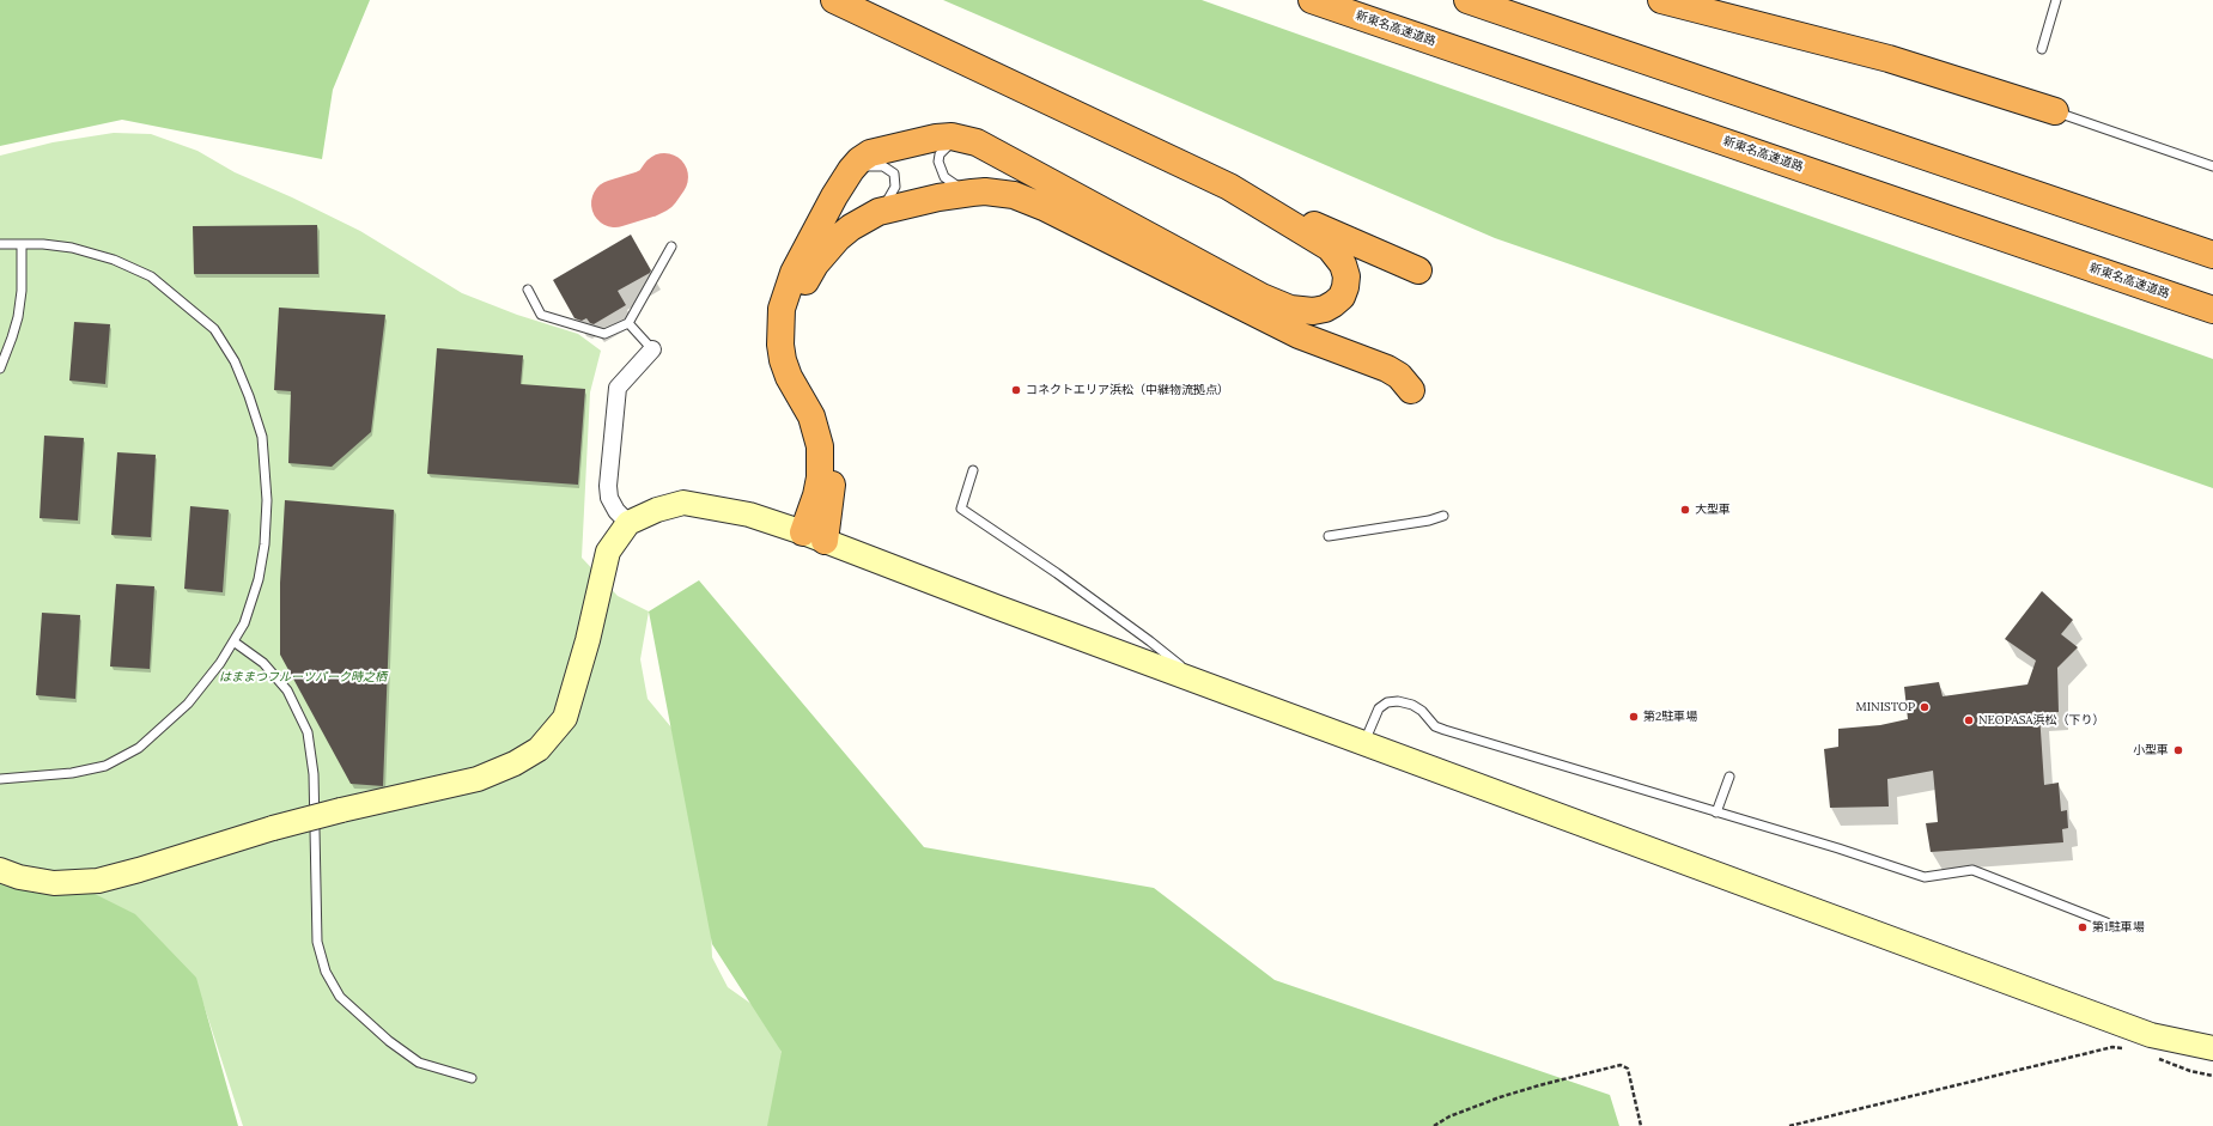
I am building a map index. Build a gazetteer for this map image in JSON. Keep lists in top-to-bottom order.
{
  "streets": {
    "highway": ["新東名高速道路"]
  },
  "parks": ["はままつフルーツパーク時之栖"],
  "places": [
    "コネクトエリア浜松（中継物流拠点）",
    "大型車",
    "MINISTOP",
    "第2駐車場",
    "NEOPASA浜松（下り）",
    "小型車",
    "第1駐車場"
  ]
}
